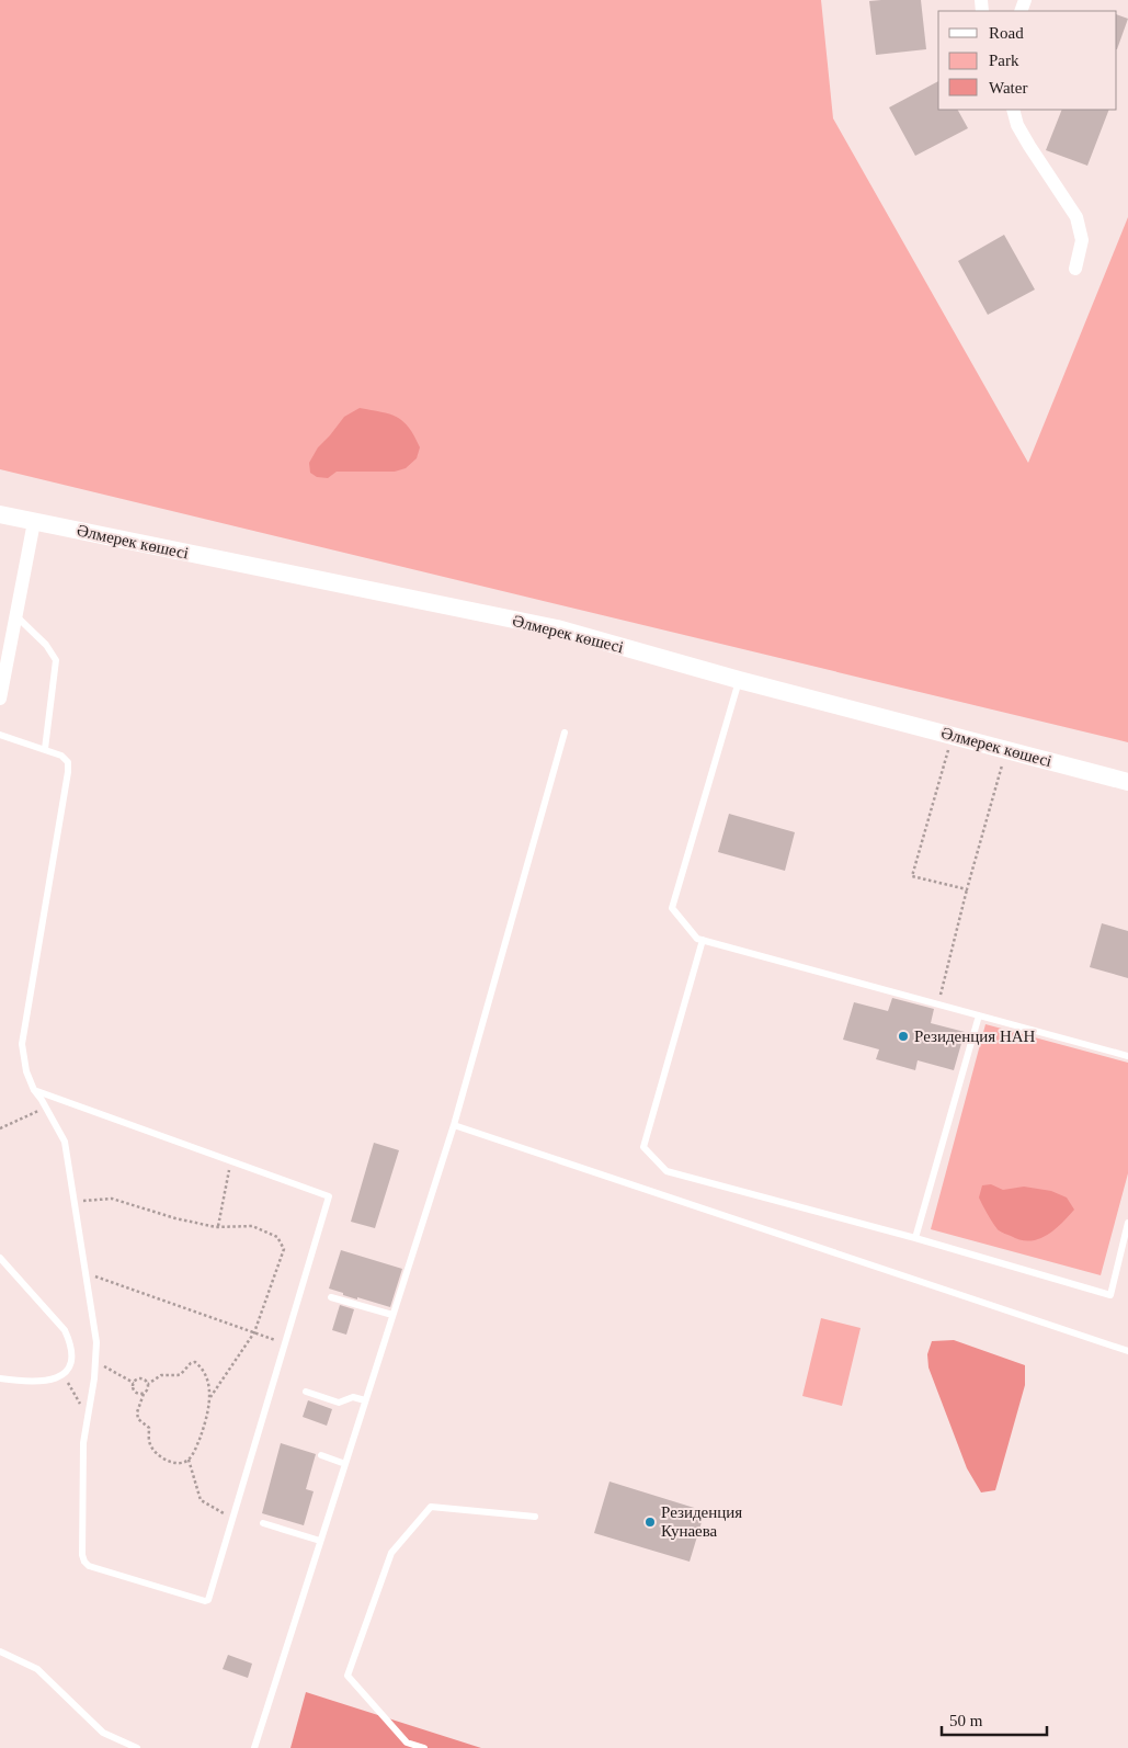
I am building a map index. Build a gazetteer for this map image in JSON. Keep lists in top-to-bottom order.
{
  "streets": {
    "street": ["Әлмерек көшесі"]
  },
  "places": ["Резиденция НАН", "Резиденция Кунаева"],
  "legend": ["Road", "Park", "Water"],
  "scale_bar": "50 m"
}
